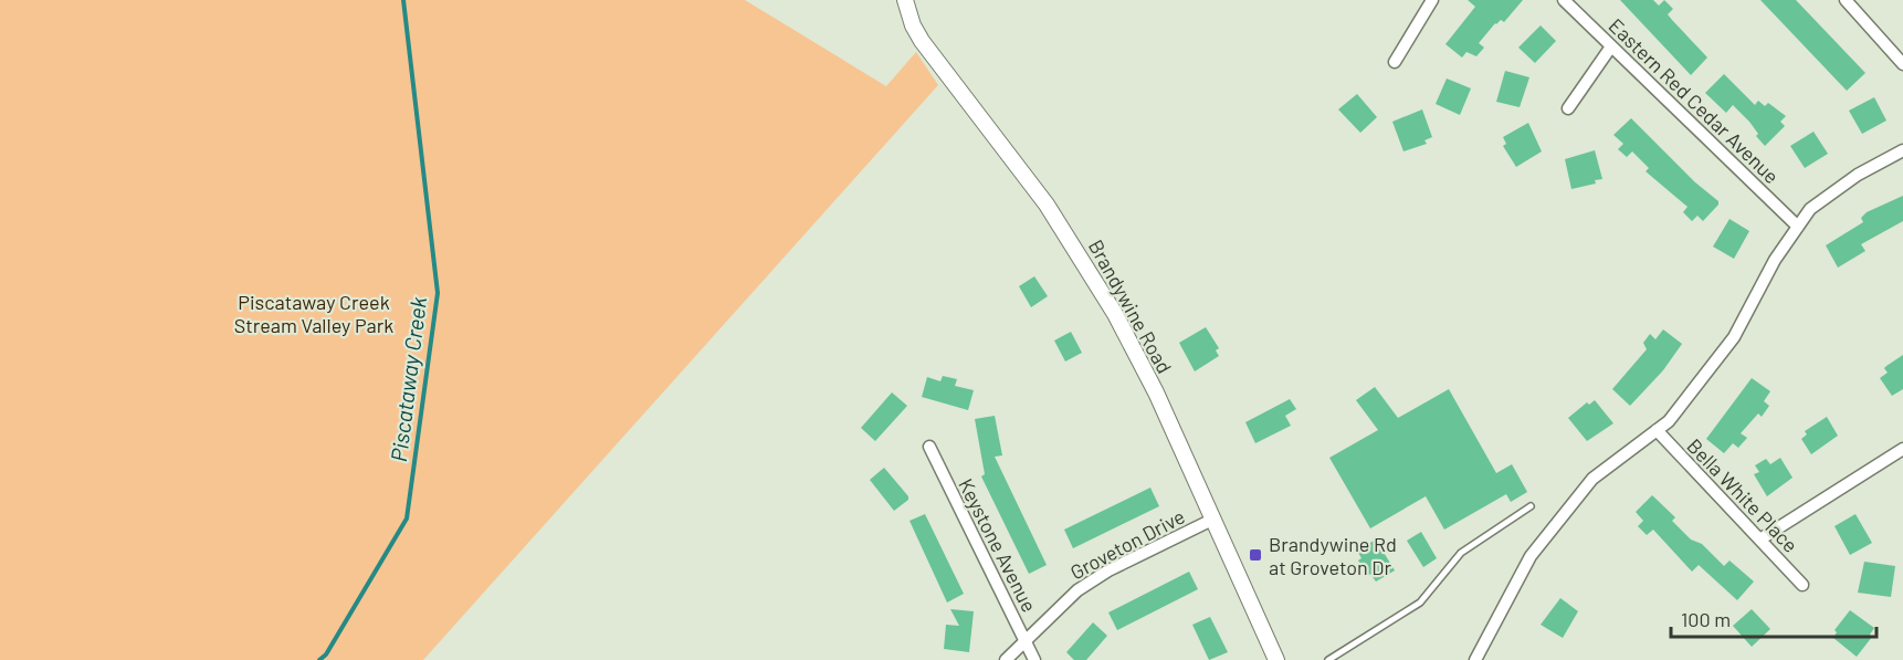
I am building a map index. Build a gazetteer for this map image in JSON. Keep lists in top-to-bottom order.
{
  "streets": {
    "main road": ["Brandywine Road"],
    "street": [
      "Eastern Red Cedar Avenue",
      "Bella White Place",
      "Groveton Drive",
      "Keystone Avenue"
    ]
  },
  "crossings": [
    ["Brandywine Road", "Groveton Drive"],
    ["Groveton Drive", "Keystone Avenue"]
  ],
  "water": ["Piscataway Creek"],
  "parks": ["Piscataway Creek Stream Valley Park"],
  "places": {
    "transit": ["Brandywine Rd at Groveton Dr"]
  },
  "scale_bar": "100 m"
}
